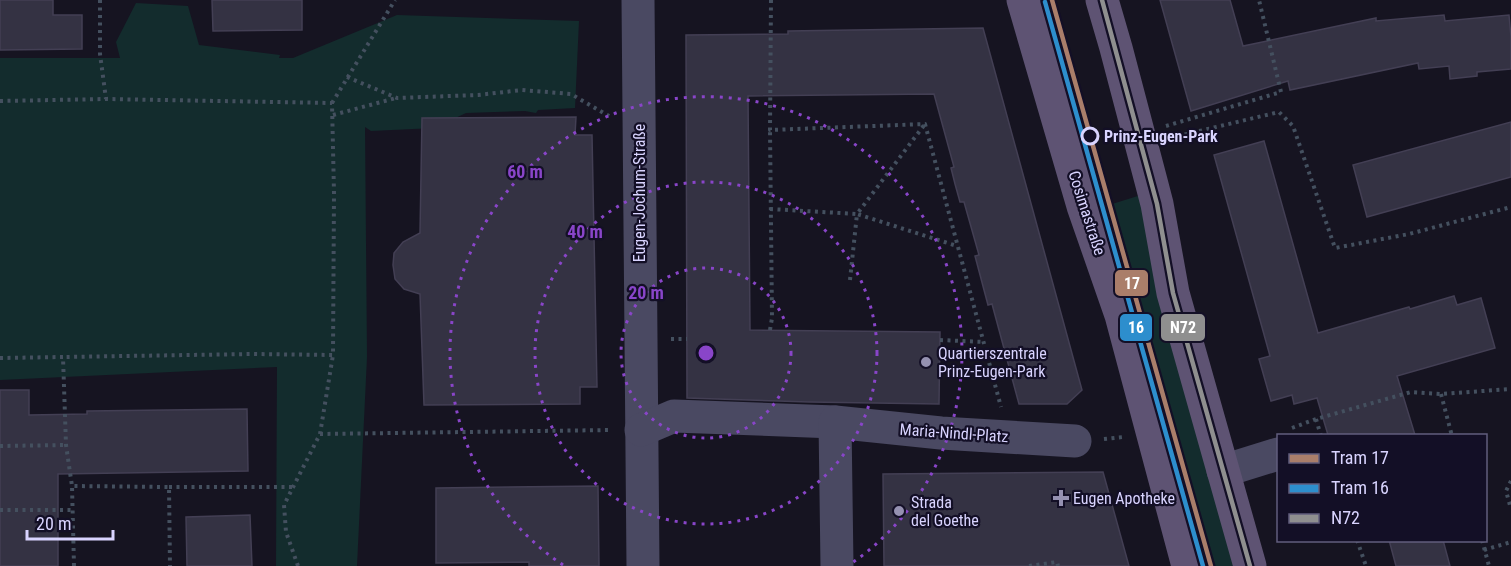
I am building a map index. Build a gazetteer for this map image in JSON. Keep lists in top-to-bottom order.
{
  "streets": {
    "main road": ["Cosimastraße"],
    "street": ["Eugen-Jochum-Straße", "Maria-Nindl-Platz"]
  },
  "crossings": [
    ["Eugen-Jochum-Straße", "Maria-Nindl-Platz"]
  ],
  "places": {
    "other": ["Prinz-Eugen-Park", "Quartierszentrale Prinz-Eugen-Park", "Strada del Goethe"],
    "health": ["Eugen Apotheke"]
  },
  "lines": ["tram line 17", "transit line N72", "tram line 16"],
  "legend": ["Tram 17", "Tram 16", "N72"],
  "scale_bar": "20 m",
  "rings": ["60 m", "40 m", "20 m"]
}
